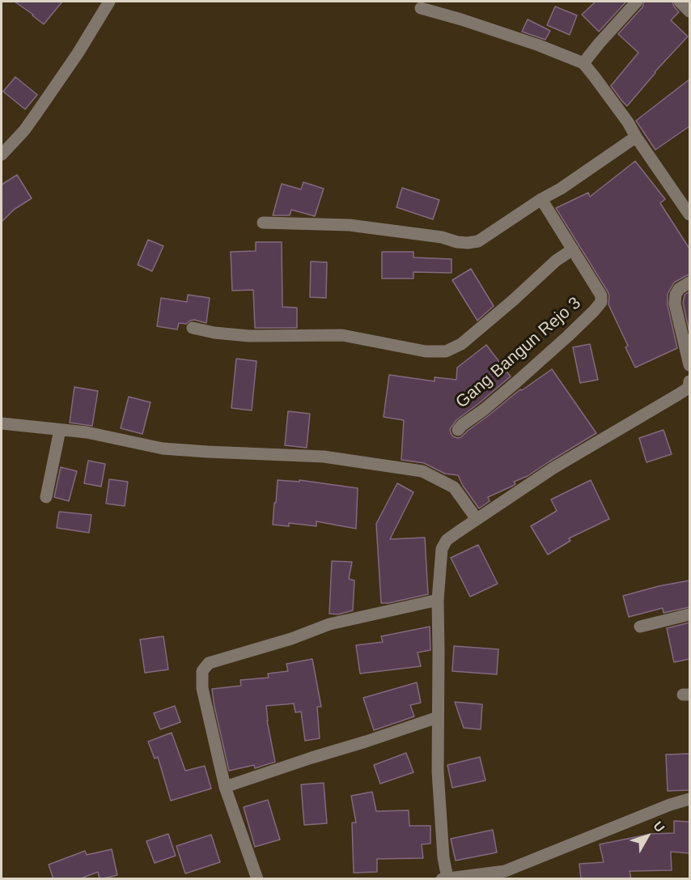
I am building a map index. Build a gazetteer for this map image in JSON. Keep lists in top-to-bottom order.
{
  "streets": {
    "street": ["Gang Bangun Rejo 3"]
  },
  "north": "top right"
}
